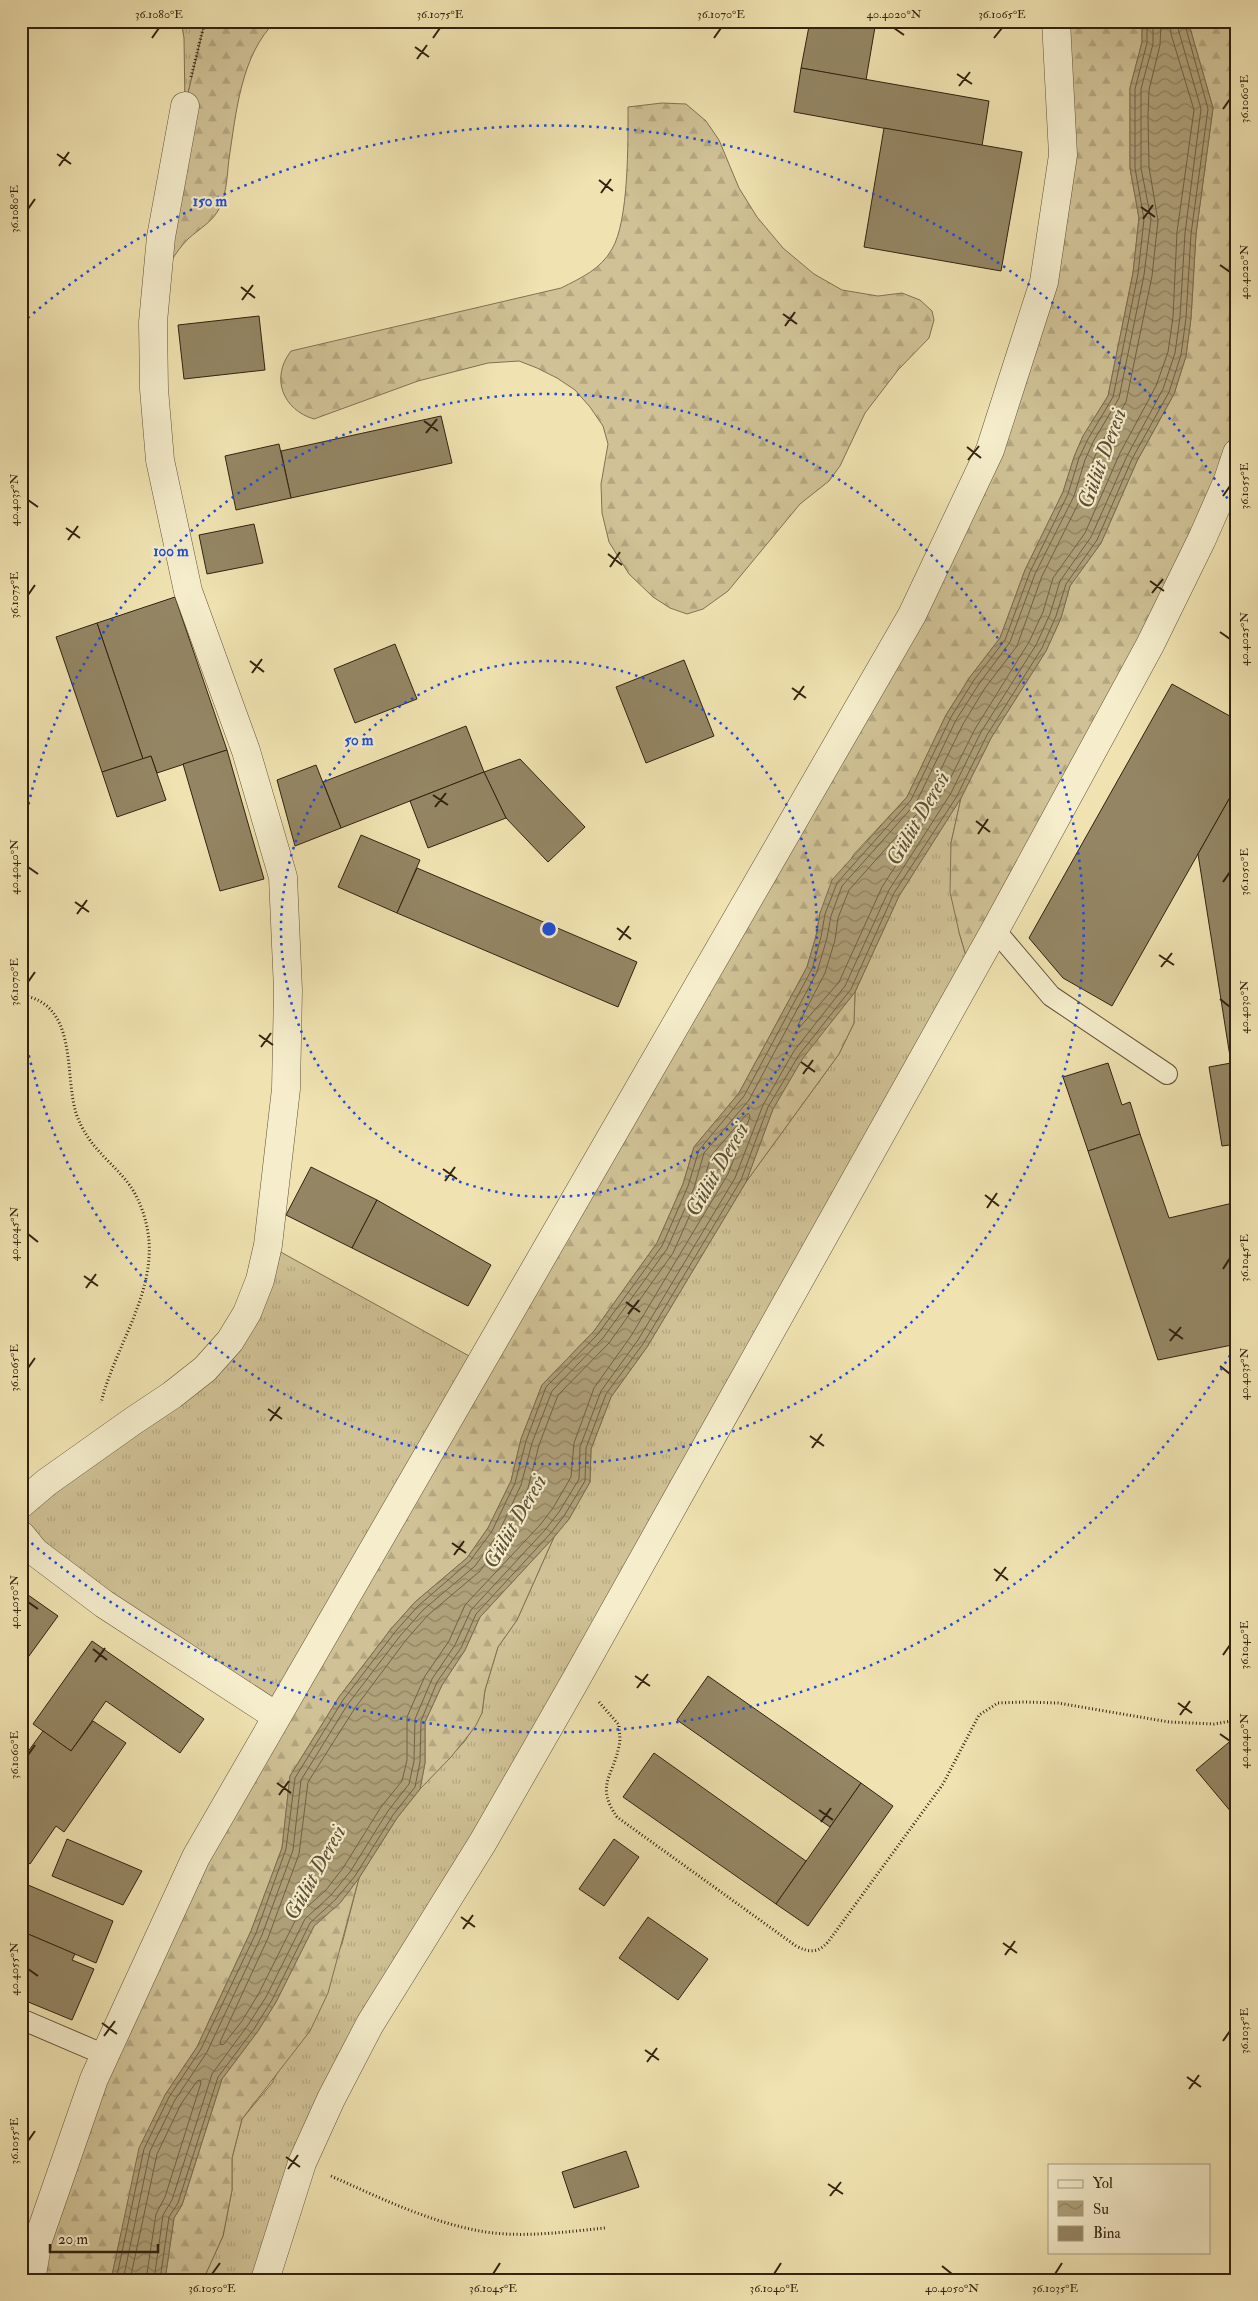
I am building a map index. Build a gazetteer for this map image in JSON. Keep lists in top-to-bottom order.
{
  "water": ["Gülüt Deresi"],
  "legend": ["Yol", "Su", "Bina"],
  "scale_bar": "20 m",
  "coordinates": [
    "36.1080°E",
    "36.1075°E",
    "36.1070°E",
    "40.4020°N",
    "36.1065°E",
    "36.1060°E",
    "36.1055°E",
    "40.4035°N",
    "40.4025°N",
    "40.4040°N",
    "36.1050°E",
    "40.4030°N",
    "40.4045°N",
    "36.1045°E",
    "40.4050°N",
    "36.1040°E",
    "40.4055°N",
    "36.1035°E"
  ],
  "rings": ["150 m", "100 m", "50 m"]
}
